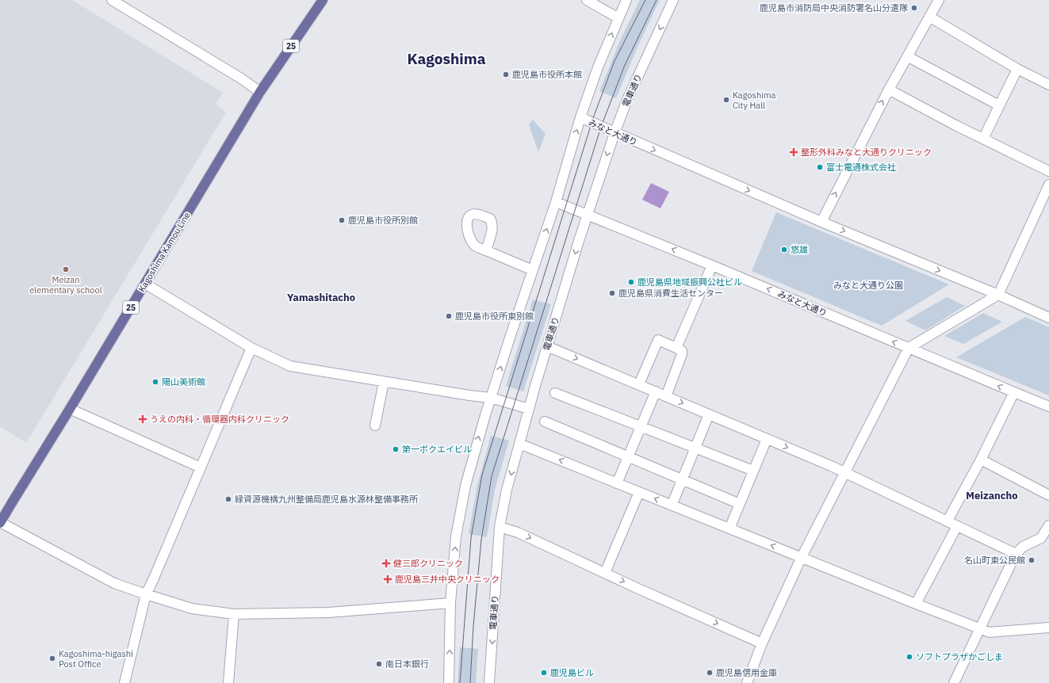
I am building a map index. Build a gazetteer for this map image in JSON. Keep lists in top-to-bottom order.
{
  "streets": {
    "main road": ["25", "Kagoshima Kamou Line"],
    "street": ["電車通り", "みなと大通り"]
  },
  "crossings": [
    ["電車通り", "みなと大通り"]
  ],
  "districts": ["Kagoshima", "Yamashitacho", "Meizancho"],
  "parks": ["みなと大通り公園"],
  "places": {
    "other": [
      "鹿児島市消防局中央消防署名山分遣隊",
      "鹿児島市役所本館",
      "Kagoshima City Hall",
      "富士電通株式会社",
      "鹿児島市役所別館",
      "悠雄",
      "Meizan elementary school",
      "鹿児島県地域振興公社ビル",
      "鹿児島県消費生活センター",
      "鹿児島市役所東別館",
      "陽山美術館",
      "第一ボクエイビル",
      "緑資源機構九州整備局鹿児島水源林整備事務所",
      "名山町東公民館",
      "ソフトプラザかごしま",
      "Kagoshima-higashi Post Office",
      "南日本銀行",
      "鹿児島ビル",
      "鹿児島信用金庫"
    ],
    "health": [
      "整形外科みなと大通りクリニック",
      "うえの内科・循環器内科クリニック",
      "健三郎クリニック",
      "鹿児島三井中央クリニック"
    ]
  }
}
